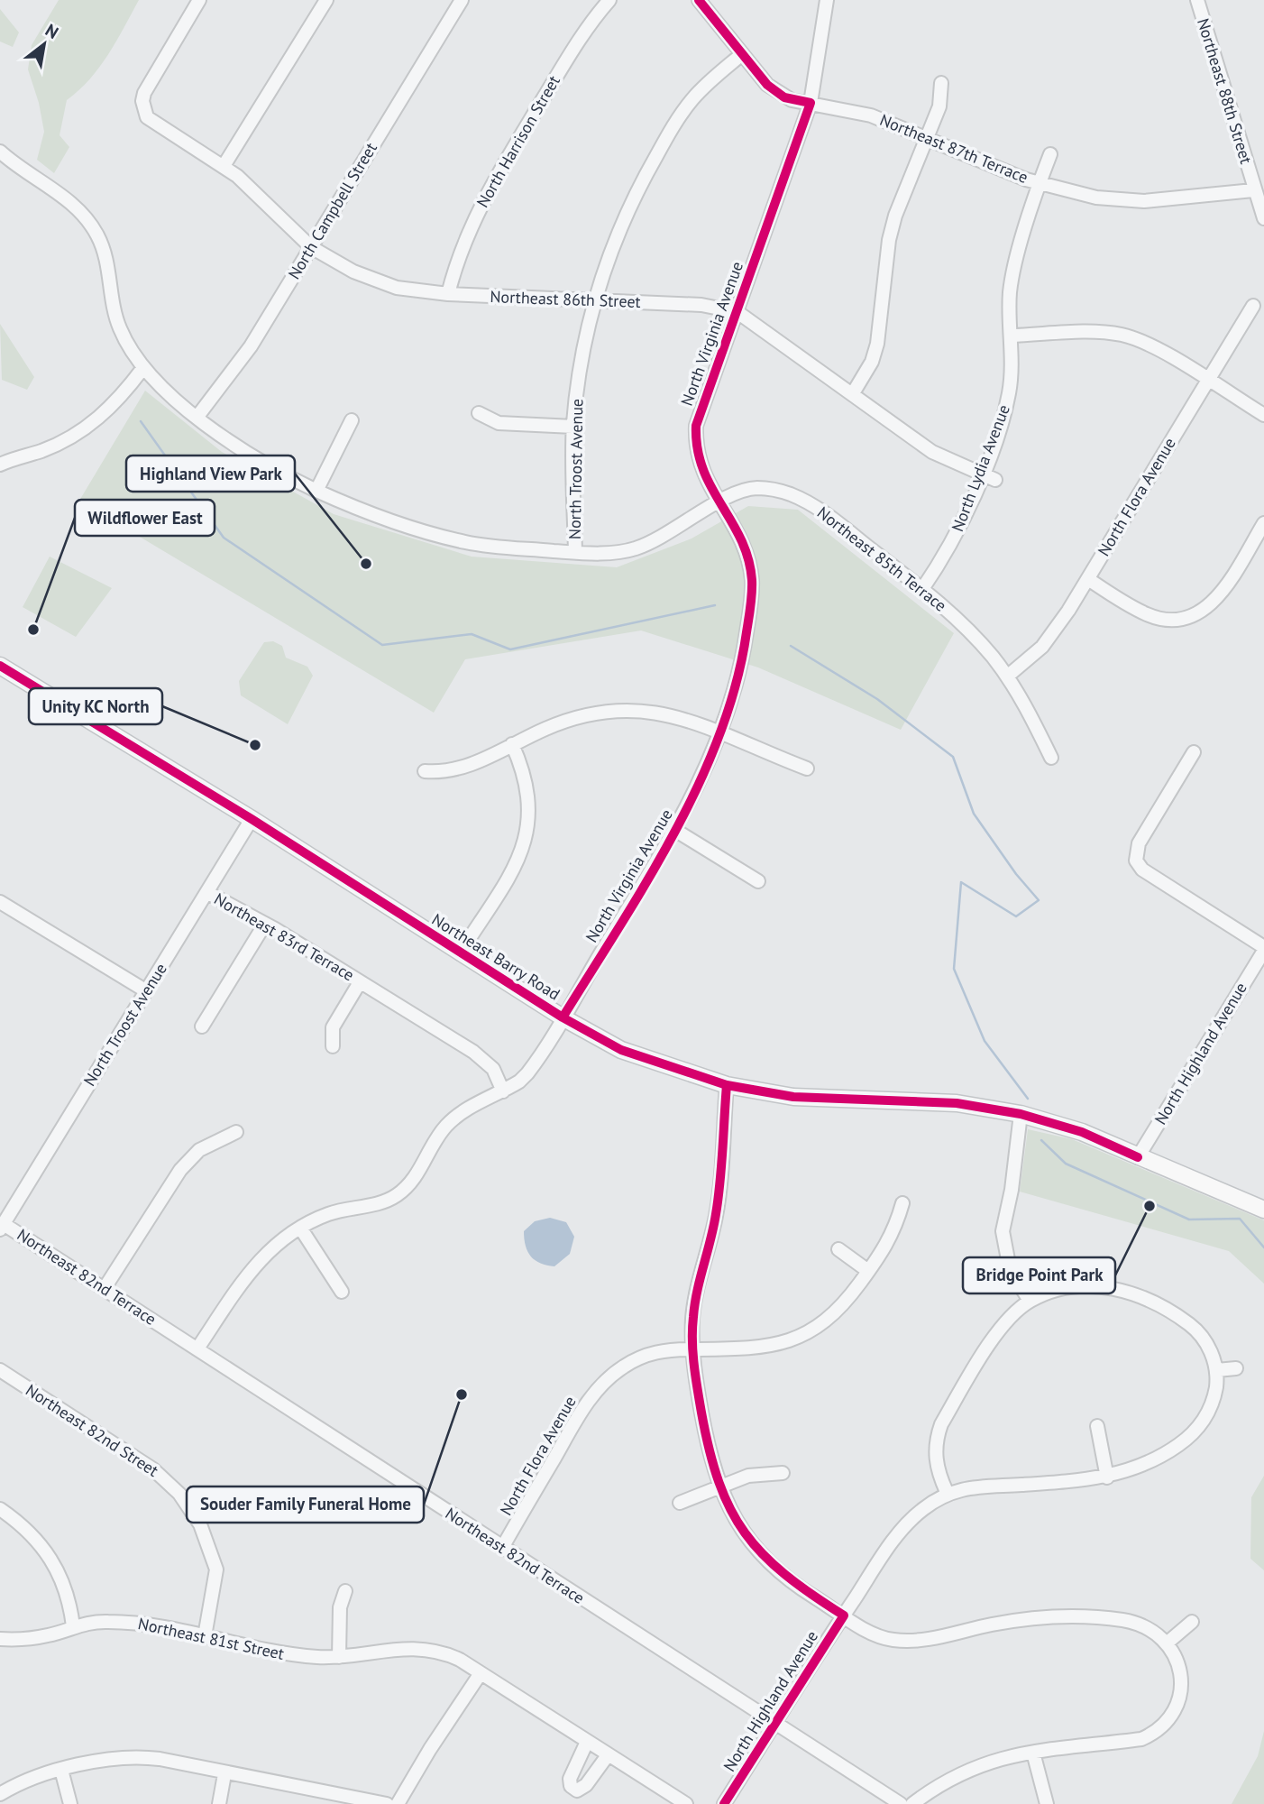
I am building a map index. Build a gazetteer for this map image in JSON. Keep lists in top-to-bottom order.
{
  "streets": {
    "main road": ["Northeast Barry Road"],
    "street": [
      "Northeast 88th Street",
      "North Harrison Street",
      "Northeast 87th Terrace",
      "North Campbell Street",
      "Northeast 86th Street",
      "North Virginia Avenue",
      "North Lydia Avenue",
      "North Troost Avenue",
      "North Flora Avenue",
      "Northeast 85th Terrace",
      "Northeast 83rd Terrace",
      "North Highland Avenue",
      "Northeast 82nd Terrace",
      "Northeast 82nd Street",
      "Northeast 81st Street"
    ]
  },
  "crossings": [
    ["Northeast 88th Street", "Northeast 87th Terrace"],
    ["North Harrison Street", "Northeast 86th Street"],
    ["Northeast 87th Terrace", "North Virginia Avenue"],
    ["Northeast 87th Terrace", "North Lydia Avenue"],
    ["Northeast 87th Terrace", "North Troost Avenue"],
    ["North Campbell Street", "Northeast 86th Street"],
    ["North Campbell Street", "Northeast 85th Terrace"],
    ["Northeast 86th Street", "North Virginia Avenue"],
    ["Northeast 86th Street", "North Lydia Avenue"],
    ["Northeast 86th Street", "North Troost Avenue"],
    ["North Virginia Avenue", "Northeast 85th Terrace"],
    ["North Virginia Avenue", "Northeast 83rd Terrace"],
    ["North Virginia Avenue", "Northeast Barry Road"],
    ["North Virginia Avenue", "Northeast 82nd Terrace"],
    ["North Lydia Avenue", "Northeast 85th Terrace"],
    ["North Troost Avenue", "Northeast 85th Terrace"],
    ["North Troost Avenue", "Northeast 83rd Terrace"],
    ["North Troost Avenue", "Northeast Barry Road"],
    ["North Troost Avenue", "Northeast 82nd Terrace"],
    ["North Flora Avenue", "Northeast 85th Terrace"],
    ["North Flora Avenue", "Northeast 82nd Terrace"],
    ["Northeast Barry Road", "North Highland Avenue"],
    ["North Highland Avenue", "Northeast 82nd Terrace"],
    ["Northeast 82nd Street", "Northeast 81st Street"]
  ],
  "places": [
    "Highland View Park",
    "Wildflower East",
    "Unity KC North",
    "Bridge Point Park",
    "Souder Family Funeral Home"
  ],
  "north": "top right"
}
